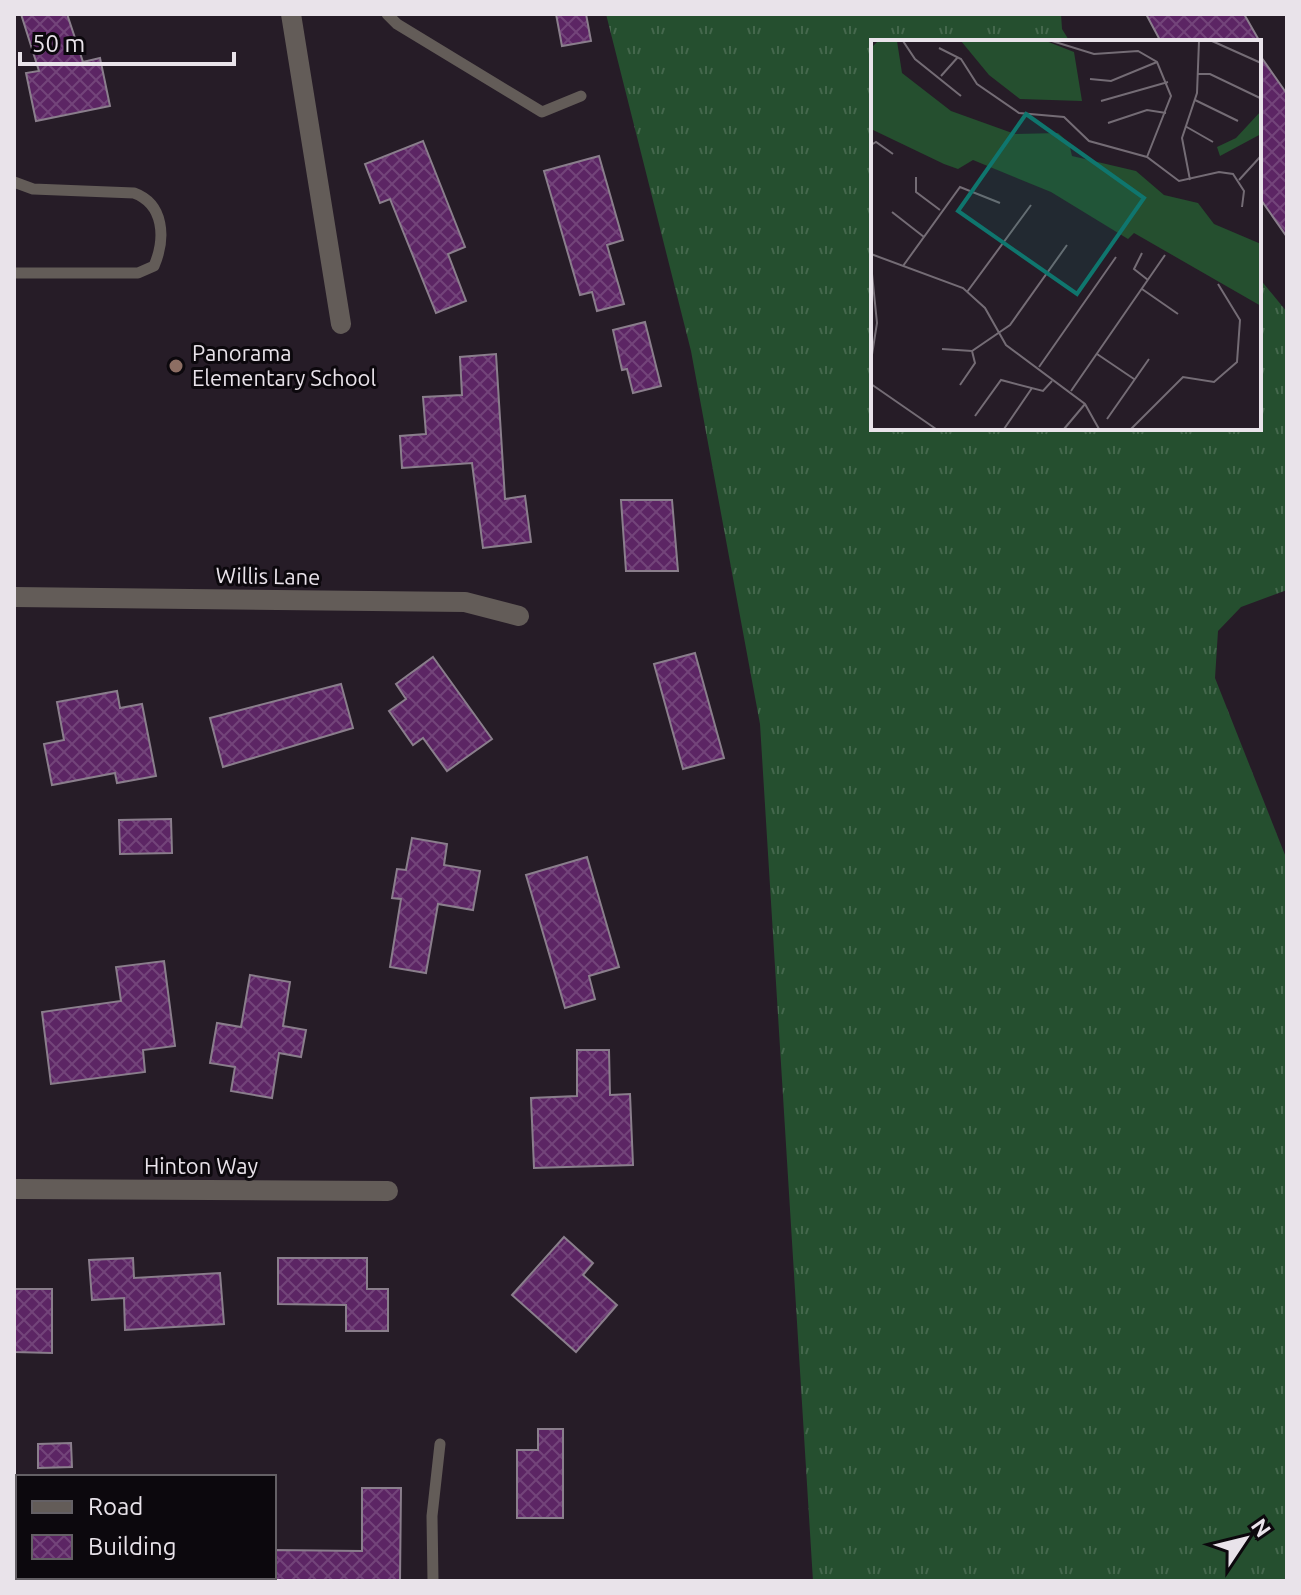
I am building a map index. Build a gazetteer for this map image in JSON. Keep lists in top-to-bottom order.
{
  "streets": {
    "street": ["Willis Lane", "Hinton Way"]
  },
  "places": ["Panorama Elementary School"],
  "legend": ["Road", "Building"],
  "scale_bar": "50 m",
  "north": "top right"
}
